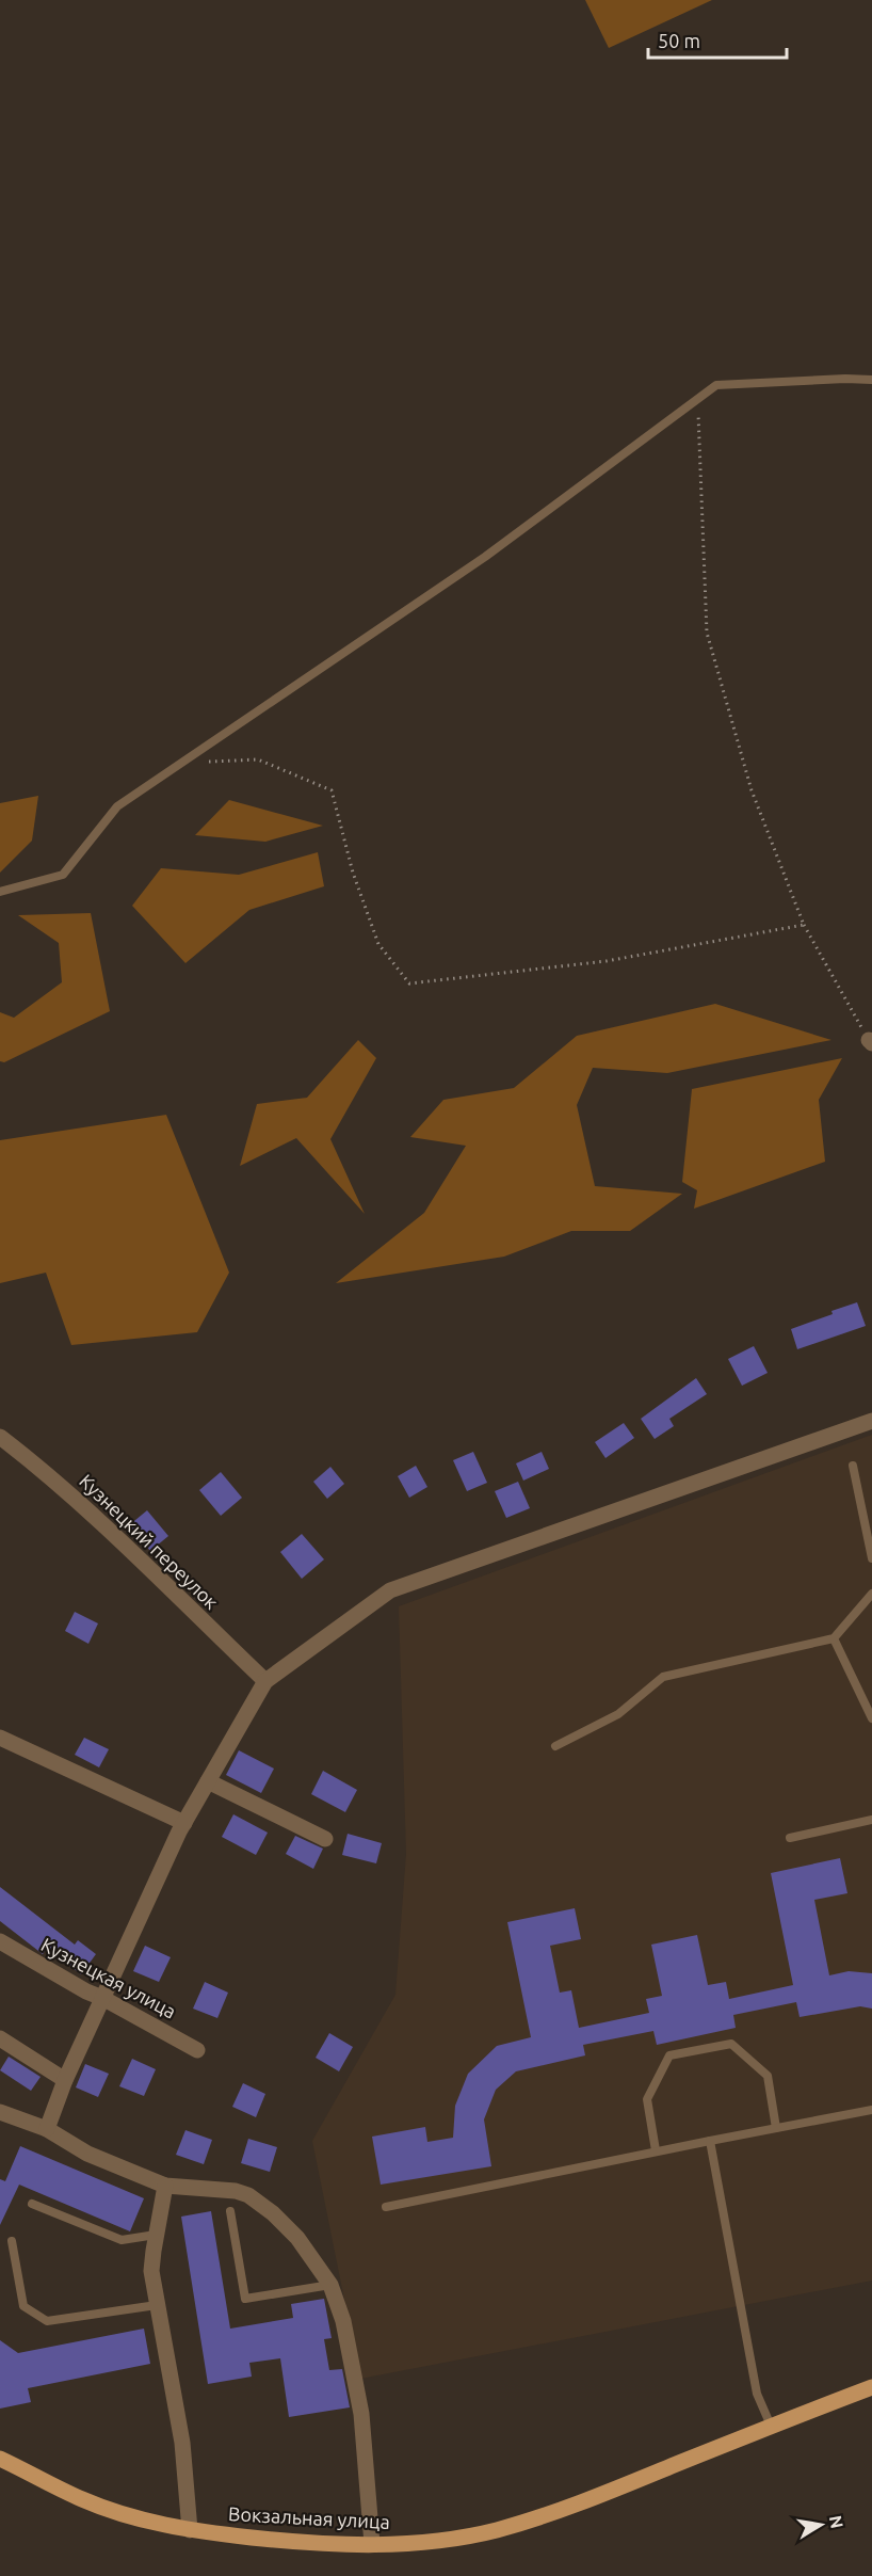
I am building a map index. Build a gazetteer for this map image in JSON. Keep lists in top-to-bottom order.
{
  "streets": {
    "main road": ["Вокзальная улица"],
    "street": ["Кузнецкий переулок", "Кузнецкая улица"]
  },
  "scale_bar": "50 m",
  "north": "right"
}
